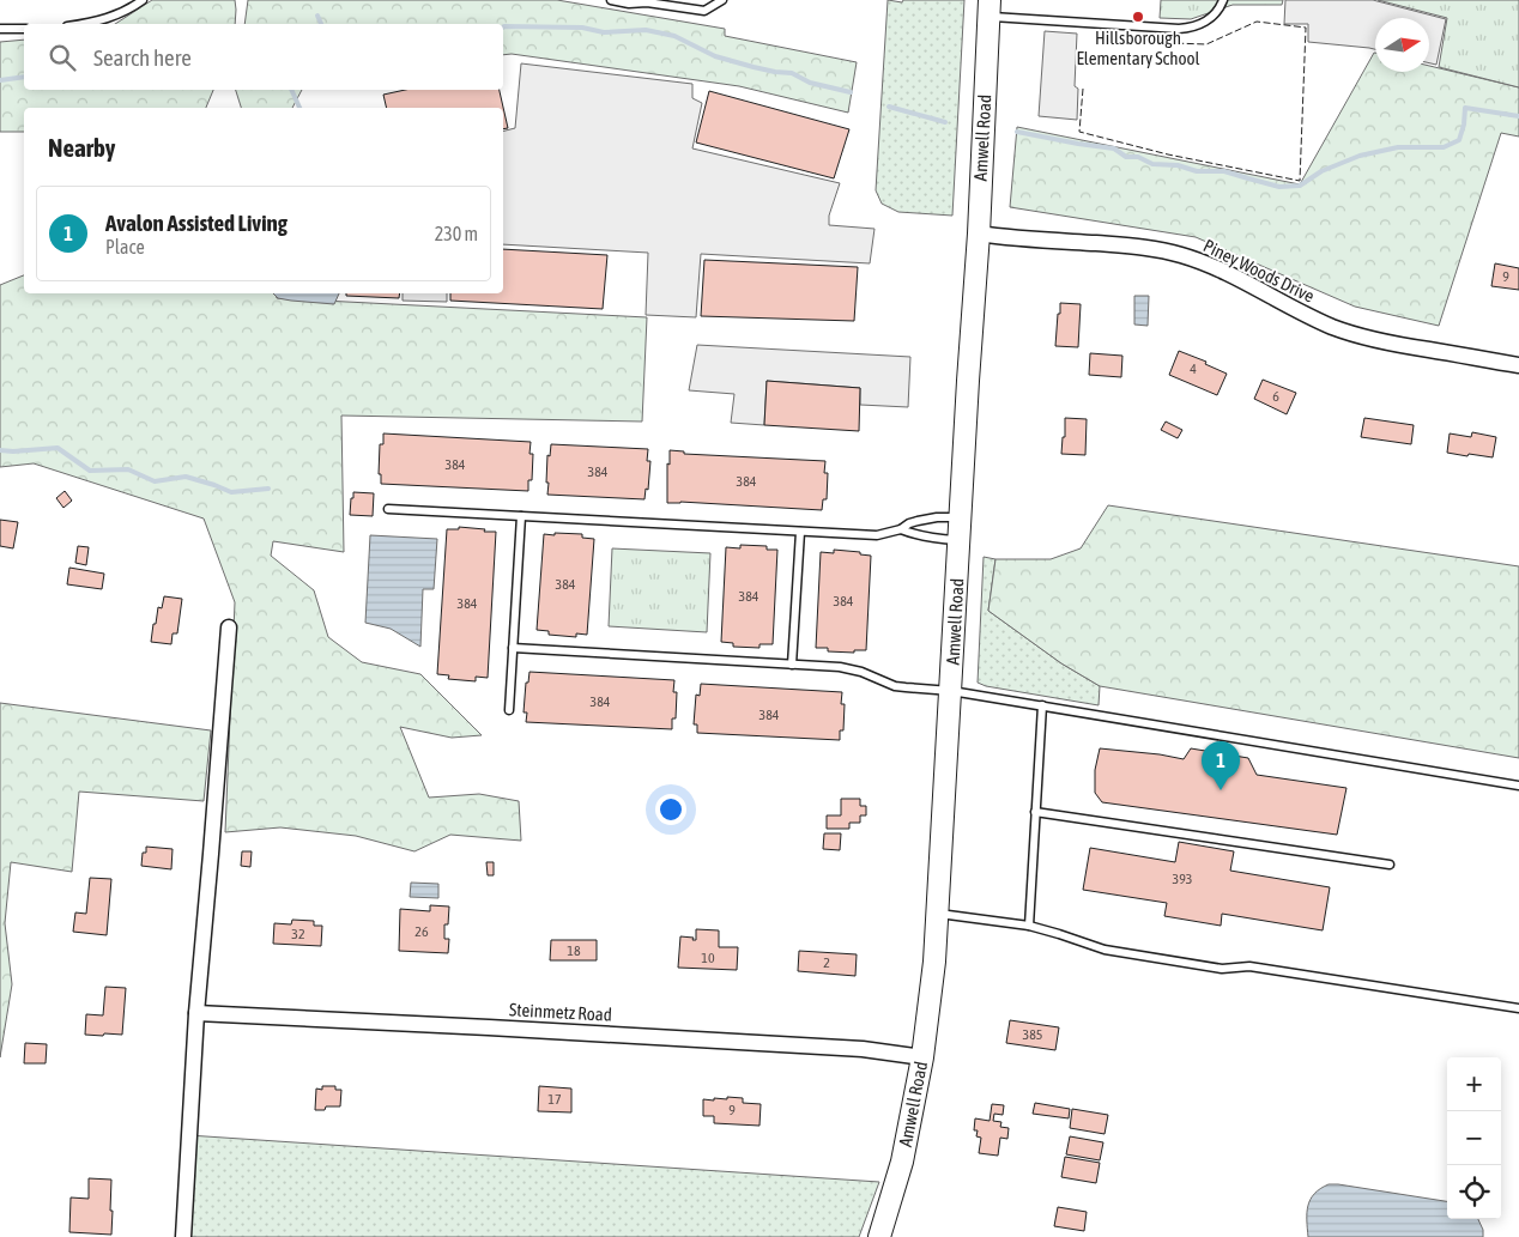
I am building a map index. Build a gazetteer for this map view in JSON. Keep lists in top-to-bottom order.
{
  "streets": {
    "main road": ["Amwell Road"],
    "street": ["Piney Woods Drive", "Steinmetz Road"]
  },
  "crossings": [
    ["Amwell Road", "Piney Woods Drive"],
    ["Amwell Road", "Steinmetz Road"]
  ],
  "places": ["Hillsborough Elementary School"],
  "house_numbers": [
    "9",
    "4",
    "6",
    "384",
    "384",
    "384",
    "384",
    "384",
    "384",
    "384",
    "384",
    "384",
    "393",
    "26",
    "32",
    "18",
    "10",
    "2",
    "385",
    "17",
    "9"
  ],
  "north": "right",
  "page": {
    "search": "Search here",
    "heading": "Nearby",
    "list": [
      {
        "mark": "1",
        "name": "Avalon Assisted Living",
        "note": "Place",
        "value": "230 m"
      }
    ],
    "pins": "1",
    "map_buttons": ["+", "−"]
  }
}
